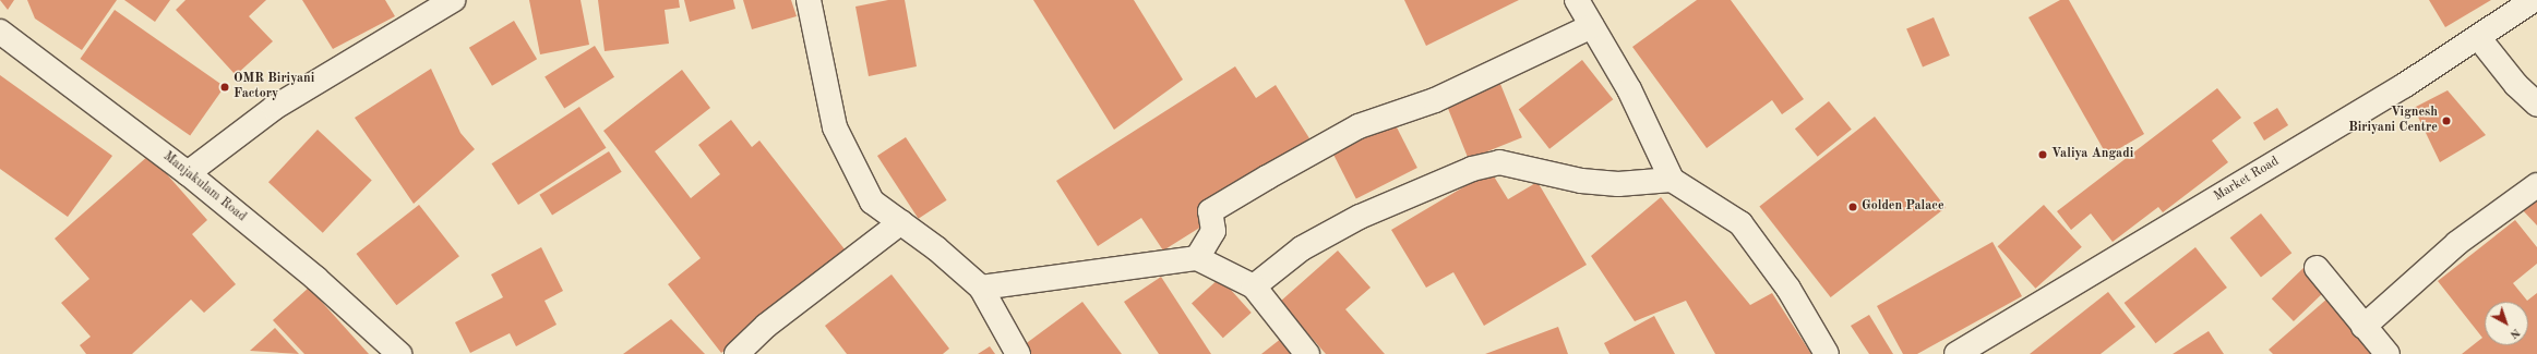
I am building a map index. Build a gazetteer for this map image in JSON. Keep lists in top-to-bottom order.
{
  "streets": {
    "street": ["Market Road", "Manjakulam Road"]
  },
  "places": [
    "OMR Biriyani Factory",
    "Vignesh Biriyani Centre",
    "Valiya Angadi",
    "Golden Palace"
  ],
  "north": "bottom right"
}
